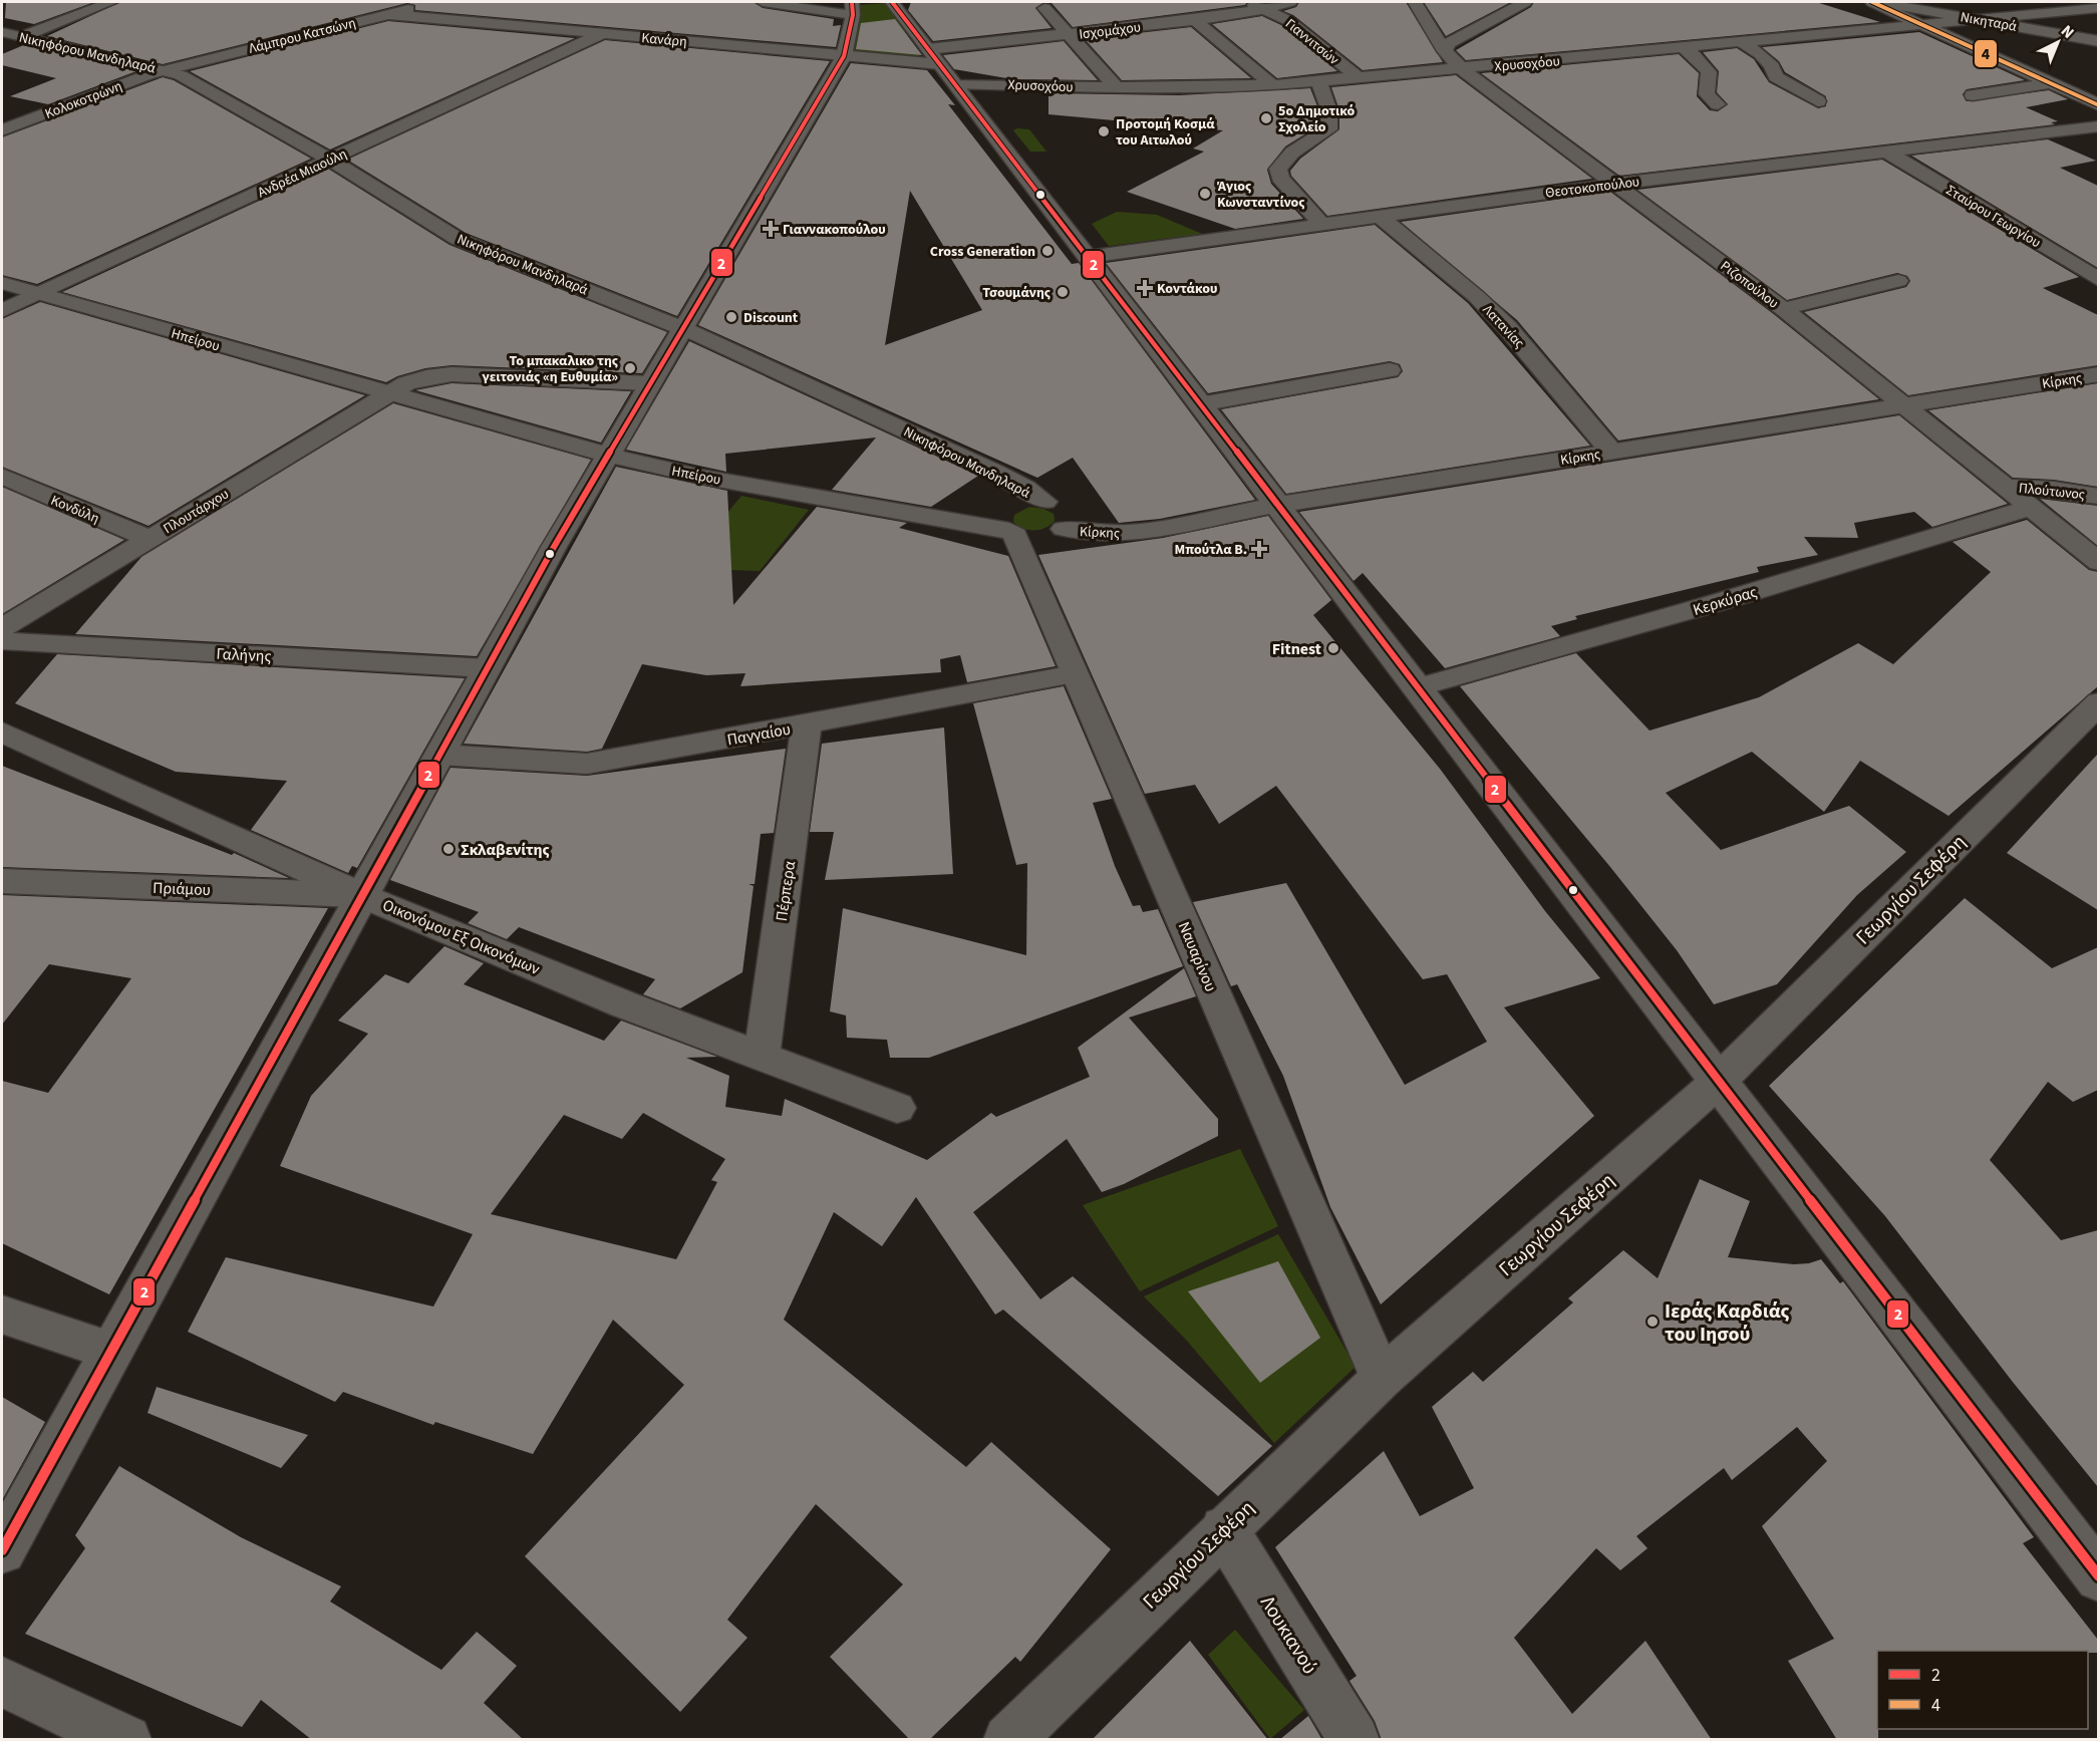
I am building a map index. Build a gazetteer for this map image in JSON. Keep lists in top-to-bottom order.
{
  "streets": {
    "street": [
      "Νικηταρά",
      "Ισχομάχου",
      "Λάμπρου Κατσώνη",
      "Κανάρη",
      "Γιαννιτσών",
      "Νικηφόρου Μανδηλαρά",
      "Χρυσοχόου",
      "Κολοκοτρώνη",
      "Ανδρέα Μιαούλη",
      "Θεοτοκοπούλου",
      "Σταύρου Γεωργίου",
      "Ριζοπούλου",
      "Λατανίας",
      "Ηπείρου",
      "Κίρκης",
      "Πλούτωνος",
      "Κονδύλη",
      "Πλουτάρχου",
      "Κερκύρας",
      "Γαλήνης",
      "Παγγαίου",
      "Πριάμου",
      "Γεωργίου Σεφέρη",
      "Πέρπερα",
      "Οικονόμου Εξ Οικονόμων",
      "Ναυαρίνου",
      "Λουκιανού"
    ]
  },
  "crossings": [
    ["Νικηταρά", "Χρυσοχόου"],
    ["Ισχομάχου", "Κανάρη"],
    ["Ισχομάχου", "Γιαννιτσών"],
    ["Ισχομάχου", "Χρυσοχόου"],
    ["Λάμπρου Κατσώνη", "Κανάρη"],
    ["Λάμπρου Κατσώνη", "Νικηφόρου Μανδηλαρά"],
    ["Λάμπρου Κατσώνη", "Κολοκοτρώνη"],
    ["Κανάρη", "Χρυσοχόου"],
    ["Κανάρη", "Ανδρέα Μιαούλη"],
    ["Γιαννιτσών", "Χρυσοχόου"],
    ["Νικηφόρου Μανδηλαρά", "Κολοκοτρώνη"],
    ["Νικηφόρου Μανδηλαρά", "Ανδρέα Μιαούλη"],
    ["Νικηφόρου Μανδηλαρά", "Ηπείρου"],
    ["Νικηφόρου Μανδηλαρά", "Κίρκης"],
    ["Χρυσοχόου", "Ριζοπούλου"],
    ["Ανδρέα Μιαούλη", "Ηπείρου"],
    ["Θεοτοκοπούλου", "Σταύρου Γεωργίου"],
    ["Θεοτοκοπούλου", "Ριζοπούλου"],
    ["Θεοτοκοπούλου", "Λατανίας"],
    ["Ριζοπούλου", "Κίρκης"],
    ["Ριζοπούλου", "Πλούτωνος"],
    ["Ριζοπούλου", "Κερκύρας"],
    ["Λατανίας", "Κίρκης"],
    ["Ηπείρου", "Κίρκης"],
    ["Ηπείρου", "Πλουτάρχου"],
    ["Ηπείρου", "Ναυαρίνου"],
    ["Κονδύλη", "Πλουτάρχου"],
    ["Παγγαίου", "Πέρπερα"],
    ["Παγγαίου", "Ναυαρίνου"],
    ["Πριάμου", "Οικονόμου Εξ Οικονόμων"],
    ["Γεωργίου Σεφέρη", "Ναυαρίνου"],
    ["Γεωργίου Σεφέρη", "Λουκιανού"],
    ["Πέρπερα", "Οικονόμου Εξ Οικονόμων"]
  ],
  "places": {
    "other": [
      "5ο Δημοτικό Σχολείο",
      "Προτομή Κοσμά του Αιτωλού",
      "Άγιος Κωνσταντίνος",
      "Cross Generation",
      "Τσουμάνης",
      "Discount",
      "Το μπακαλικο της γειτονιάς «η Ευθυμία»",
      "Fitnest",
      "Σκλαβενίτης",
      "Ιεράς Καρδιάς του Ιησού"
    ],
    "health": ["Γιαννακοπούλου", "Κοντάκου", "Μπούτλα Β."]
  },
  "lines": ["transit line 2", "transit line 4"],
  "legend": ["2", "4"],
  "north": "top right"
}
